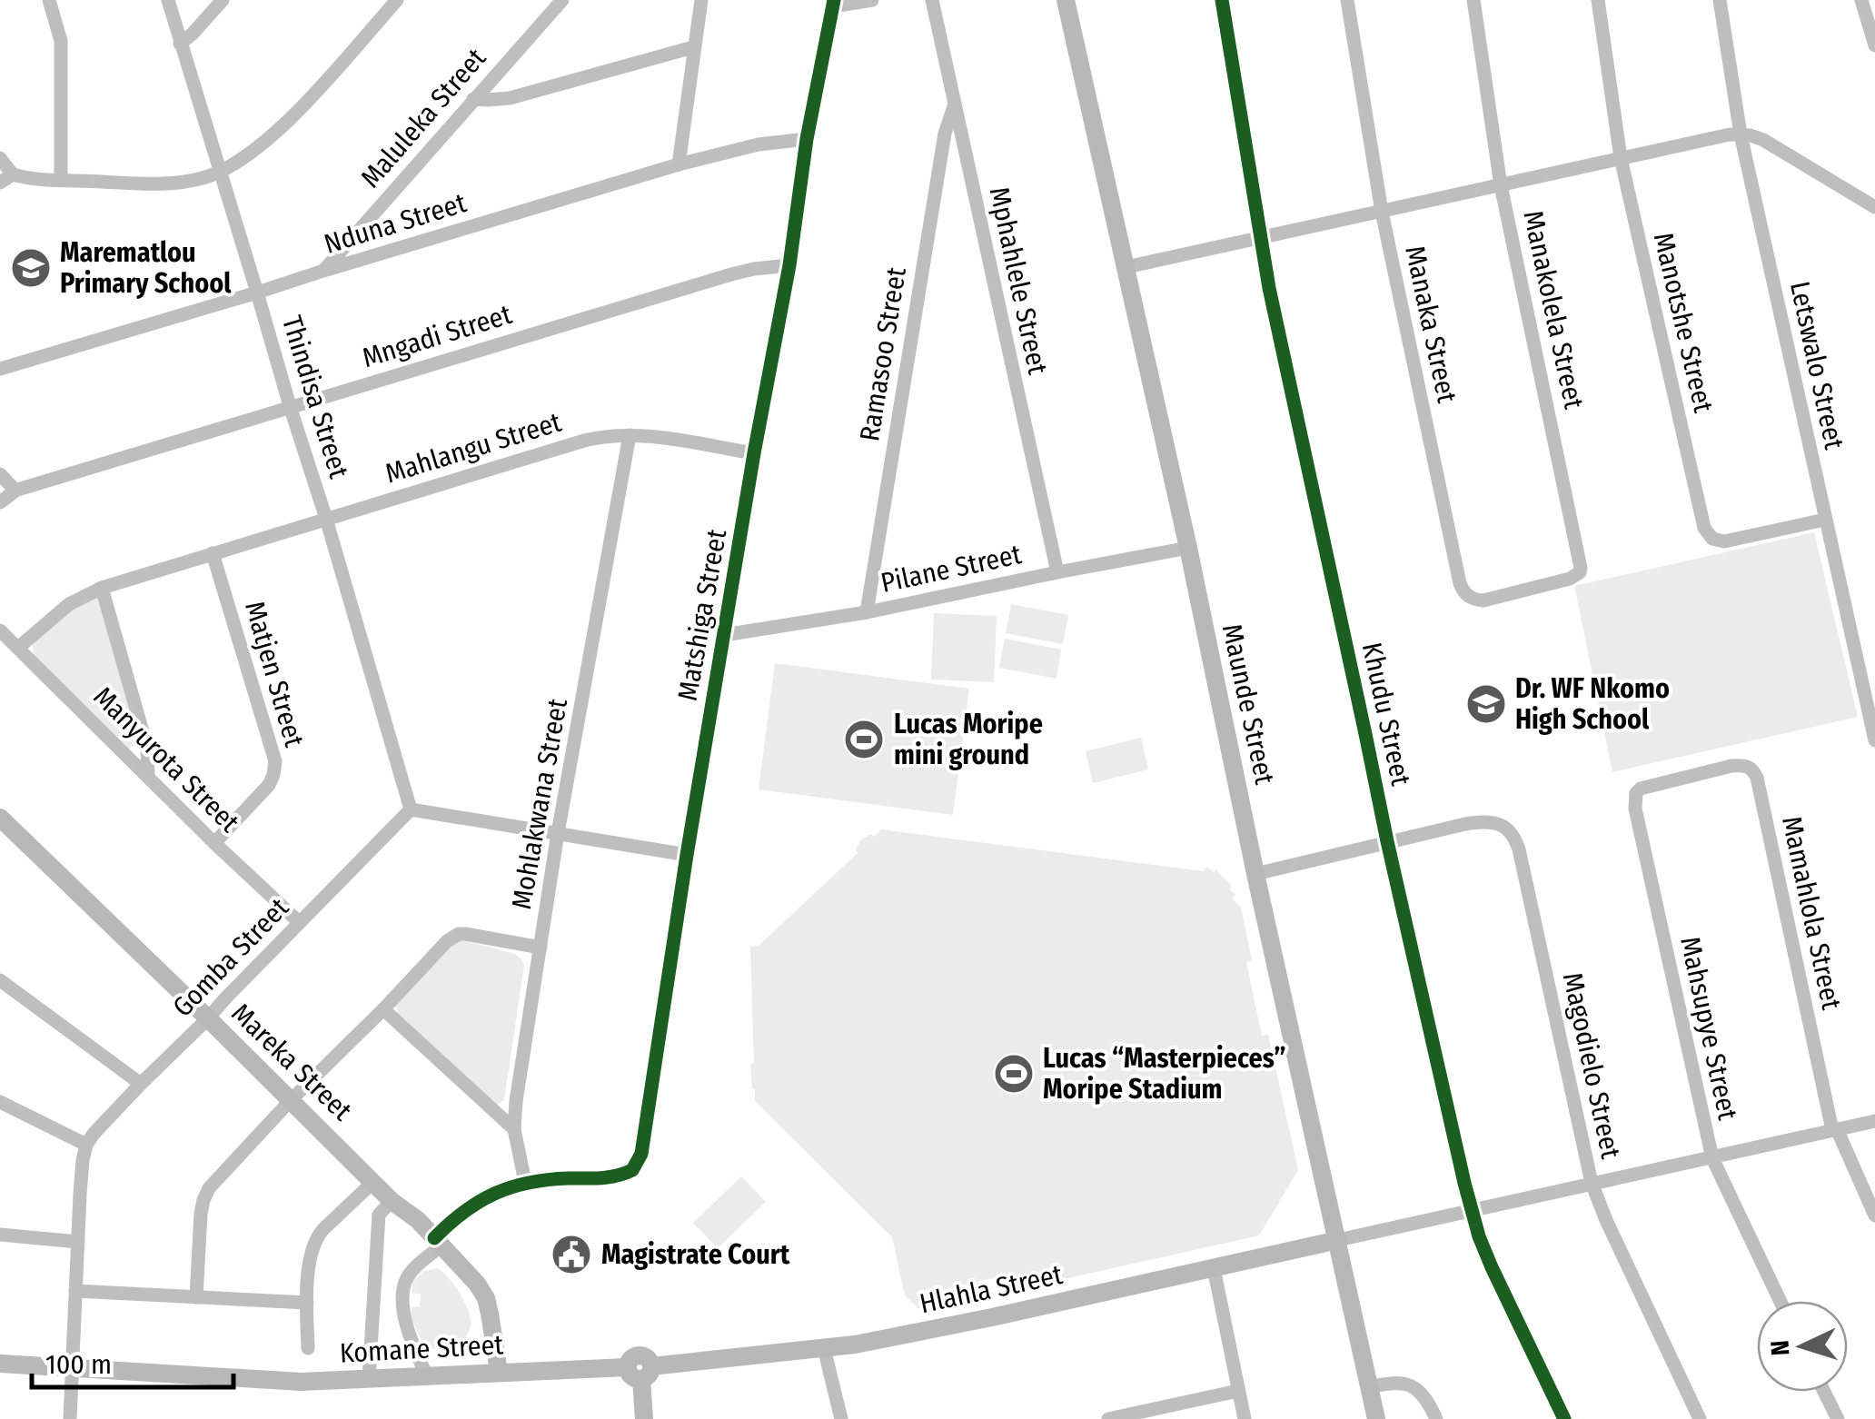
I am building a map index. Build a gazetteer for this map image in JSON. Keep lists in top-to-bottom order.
{
  "streets": {
    "street": [
      "Maluleka Street",
      "Nduna Street",
      "Mphahlele Street",
      "Manakolela Street",
      "Manotshe Street",
      "Manaka Street",
      "Mngadi Street",
      "Ramasoo Street",
      "Letswalo Street",
      "Thindisa Street",
      "Mahlangu Street",
      "Pilane Street",
      "Matshiga Street",
      "Matjen Street",
      "Maunde Street",
      "Khudu Street",
      "Manyurota Street",
      "Mohlakwana Street",
      "Mamahlola Street",
      "Gomba Street",
      "Mahsupye Street",
      "Mareka Street",
      "Magodielo Street",
      "Hlahla Street",
      "Komane Street"
    ]
  },
  "crossings": [
    ["Maluleka Street", "Nduna Street"],
    ["Nduna Street", "Thindisa Street"],
    ["Nduna Street", "Matshiga Street"],
    ["Mphahlele Street", "Ramasoo Street"],
    ["Mphahlele Street", "Pilane Street"],
    ["Manakolela Street", "Manaka Street"],
    ["Manotshe Street", "Letswalo Street"],
    ["Mngadi Street", "Thindisa Street"],
    ["Mngadi Street", "Matshiga Street"],
    ["Ramasoo Street", "Pilane Street"],
    ["Thindisa Street", "Mahlangu Street"],
    ["Thindisa Street", "Gomba Street"],
    ["Mahlangu Street", "Matshiga Street"],
    ["Mahlangu Street", "Matjen Street"],
    ["Mahlangu Street", "Manyurota Street"],
    ["Mahlangu Street", "Mohlakwana Street"],
    ["Pilane Street", "Matshiga Street"],
    ["Pilane Street", "Maunde Street"],
    ["Matshiga Street", "Mohlakwana Street"],
    ["Matshiga Street", "Mareka Street"],
    ["Matshiga Street", "Komane Street"],
    ["Matjen Street", "Manyurota Street"],
    ["Maunde Street", "Hlahla Street"],
    ["Khudu Street", "Magodielo Street"],
    ["Manyurota Street", "Gomba Street"],
    ["Mamahlola Street", "Mahsupye Street"],
    ["Gomba Street", "Mareka Street"],
    ["Mareka Street", "Komane Street"],
    ["Hlahla Street", "Komane Street"]
  ],
  "places": {
    "school or university": ["Marematlou Primary School", "Dr. WF Nkomo High School"],
    "sports": ["Lucas Moripe mini ground", "Lucas “Masterpieces” Moripe Stadium"],
    "public building": ["Magistrate Court"]
  },
  "scale_bar": "100 m",
  "north": "left"
}
